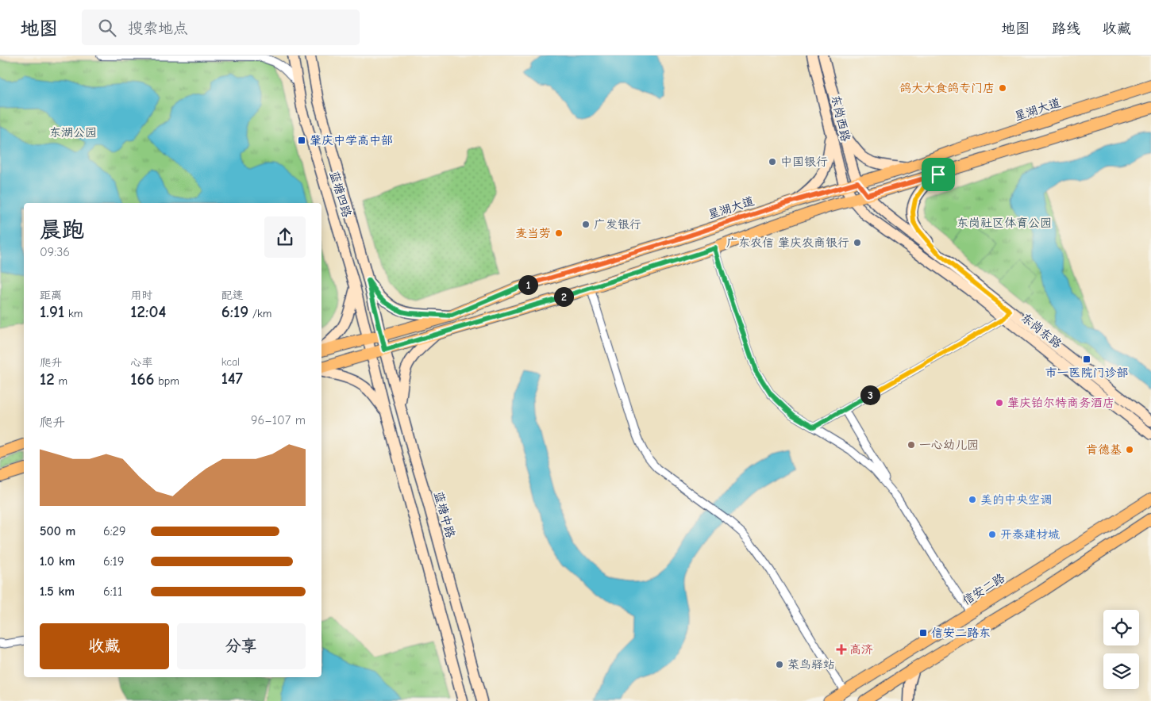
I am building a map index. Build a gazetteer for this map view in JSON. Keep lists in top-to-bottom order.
{
  "streets": {
    "main road": [
      "星湖大道",
      "东岗西路",
      "蓝塘四路",
      "东岗东路",
      "蓝塘中路",
      "信安二路"
    ]
  },
  "crossings": [
    ["星湖大道", "东岗西路"],
    ["星湖大道", "蓝塘四路"],
    ["星湖大道", "东岗东路"],
    ["星湖大道", "蓝塘中路"],
    ["东岗西路", "东岗东路"],
    ["蓝塘四路", "蓝塘中路"]
  ],
  "parks": ["东湖公园", "东岗社区体育公园"],
  "places": {
    "other": [
      "鸽大大食鸽专门店",
      "中国银行",
      "广发银行",
      "麦当劳",
      "广东农信 肇庆农商银行",
      "肇庆铂尔特商务酒店",
      "一心幼儿园",
      "肯德基",
      "美的中央空调",
      "开泰建材城",
      "菜鸟驿站"
    ],
    "transit": ["肇庆中学高中部", "市一医院门诊部", "信安二路东"],
    "health": ["高济"]
  },
  "page": {
    "header": "地图",
    "search": "搜索地点",
    "nav": ["地图", "路线", "收藏"],
    "heading": ["晨跑", "09:36"],
    "stats": [
      ["距离", "1.91 km"],
      ["用时", "12:04"],
      ["配速", "6:19 /km"],
      ["爬升", "12 m"],
      ["心率", "166 bpm"],
      ["kcal", "147"]
    ],
    "pins": ["1", "2", "3"],
    "chart": ["爬升", "96–107 m"],
    "list": [
      {
        "name": "500 m",
        "note": "6:29"
      },
      {
        "name": "1.0 km",
        "note": "6:19"
      },
      {
        "name": "1.5 km",
        "note": "6:11"
      }
    ],
    "buttons": ["收藏", "分享"]
  }
}
